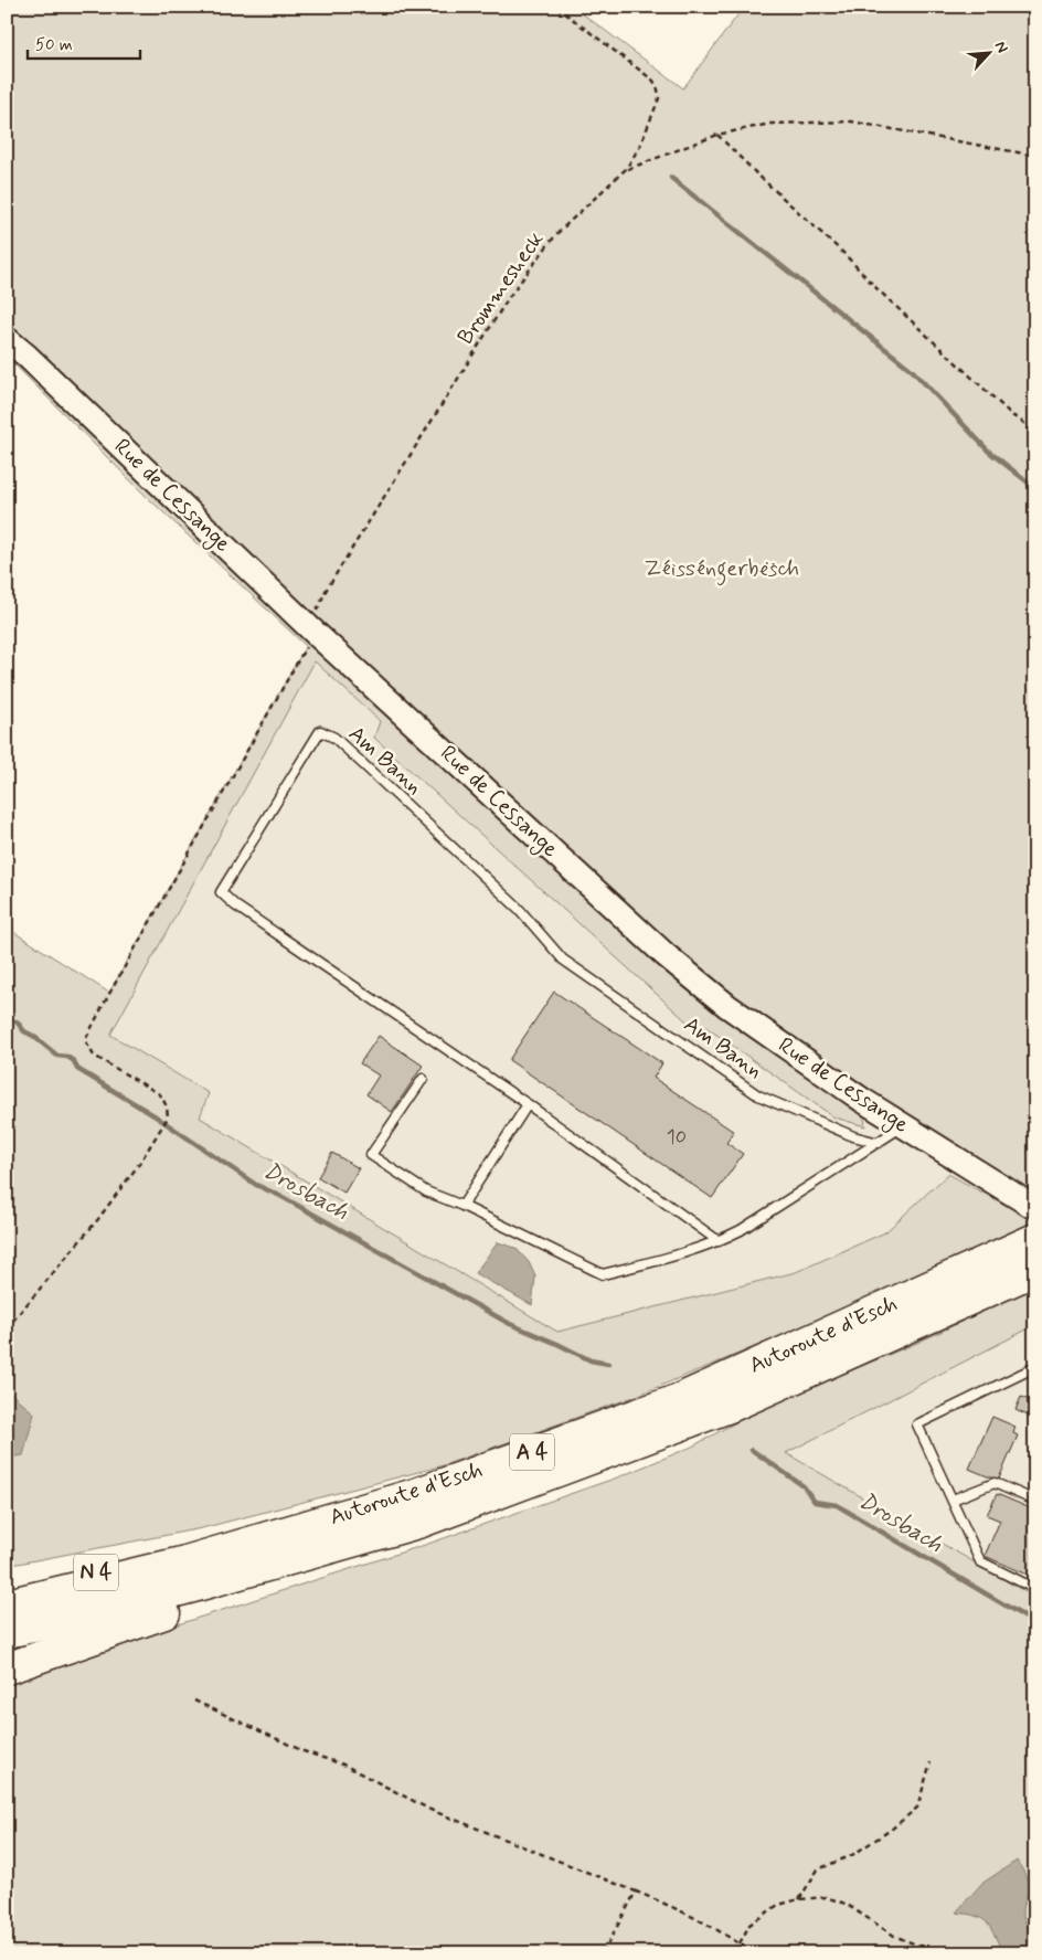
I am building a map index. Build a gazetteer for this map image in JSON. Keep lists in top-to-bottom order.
{
  "streets": {
    "highway": ["Autoroute d'Esch", "A 4", "N 4"],
    "main road": ["Rue de Cessange"],
    "lane": ["Am Bann"],
    "path": ["Brommesheck"]
  },
  "crossings": [
    ["Brommesheck", "Rue de Cessange"],
    ["Autoroute d'Esch", "A 4"],
    ["Autoroute d'Esch", "N 4"]
  ],
  "water": ["Drosbach"],
  "parks": ["Zéisséngerbësch"],
  "house_numbers": ["10"],
  "scale_bar": "50 m",
  "north": "top right"
}
